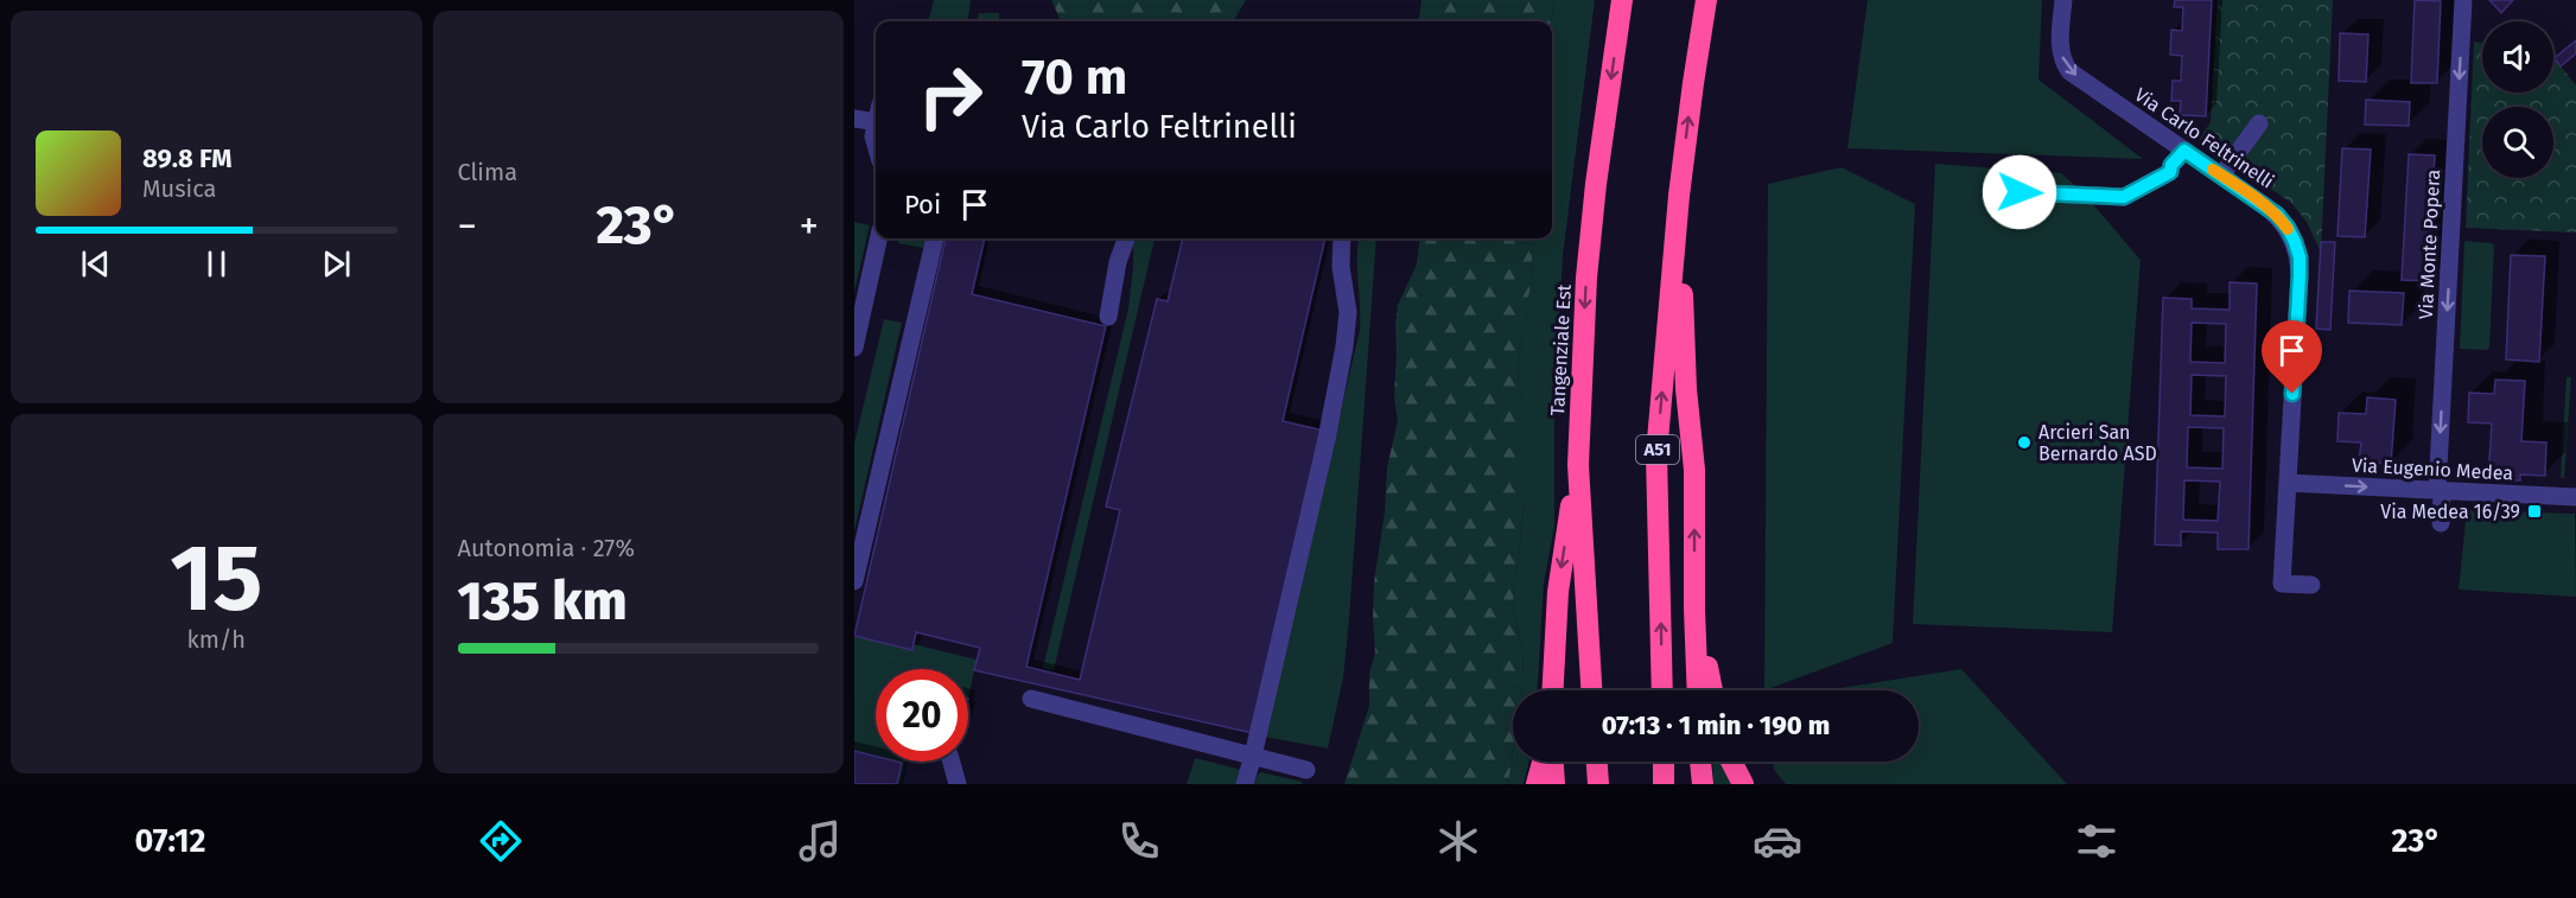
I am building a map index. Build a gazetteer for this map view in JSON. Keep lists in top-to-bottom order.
{
  "streets": {
    "highway": ["Tangenziale Est", "A51"],
    "street": ["Via Carlo Feltrinelli", "Via Monte Popera", "Via Eugenio Medea"]
  },
  "crossings": [
    ["Via Carlo Feltrinelli", "Via Eugenio Medea"],
    ["Via Monte Popera", "Via Eugenio Medea"]
  ],
  "one_way": ["Via Monte Popera", "Via Eugenio Medea"],
  "places": {
    "other": ["Arcieri San Bernardo ASD"],
    "transit": ["Via Medea 16/39"]
  },
  "page": {
    "tile": [
      "Clima",
      ["15", "km/h"],
      ["Autonomia · 27%", "135 km"]
    ],
    "turn": ["70 m", "Via Carlo Feltrinelli"],
    "song": ["89.8 FM", "Musica"],
    "then": "Poi",
    "heat": ["−", "23°", "+"],
    "limit": "20",
    "trip": "07:13 · 1 min · 190 m",
    "tabs": ["07:12", "23°"]
  }
}
